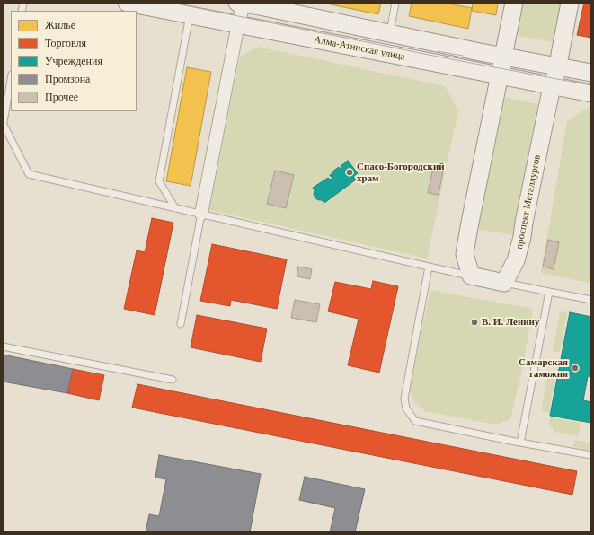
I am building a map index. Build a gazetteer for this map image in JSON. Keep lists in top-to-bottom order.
{
  "streets": {
    "street": ["Алма-Атинская улица", "проспект Металлургов"]
  },
  "crossings": [
    ["Алма-Атинская улица", "проспект Металлургов"]
  ],
  "places": ["Спасо-Богородский храм", "В. И. Ленину", "Самарская таможня"],
  "legend": [
    "Жильё",
    "Торговля",
    "Учреждения",
    "Промзона",
    "Прочее"
  ]
}
